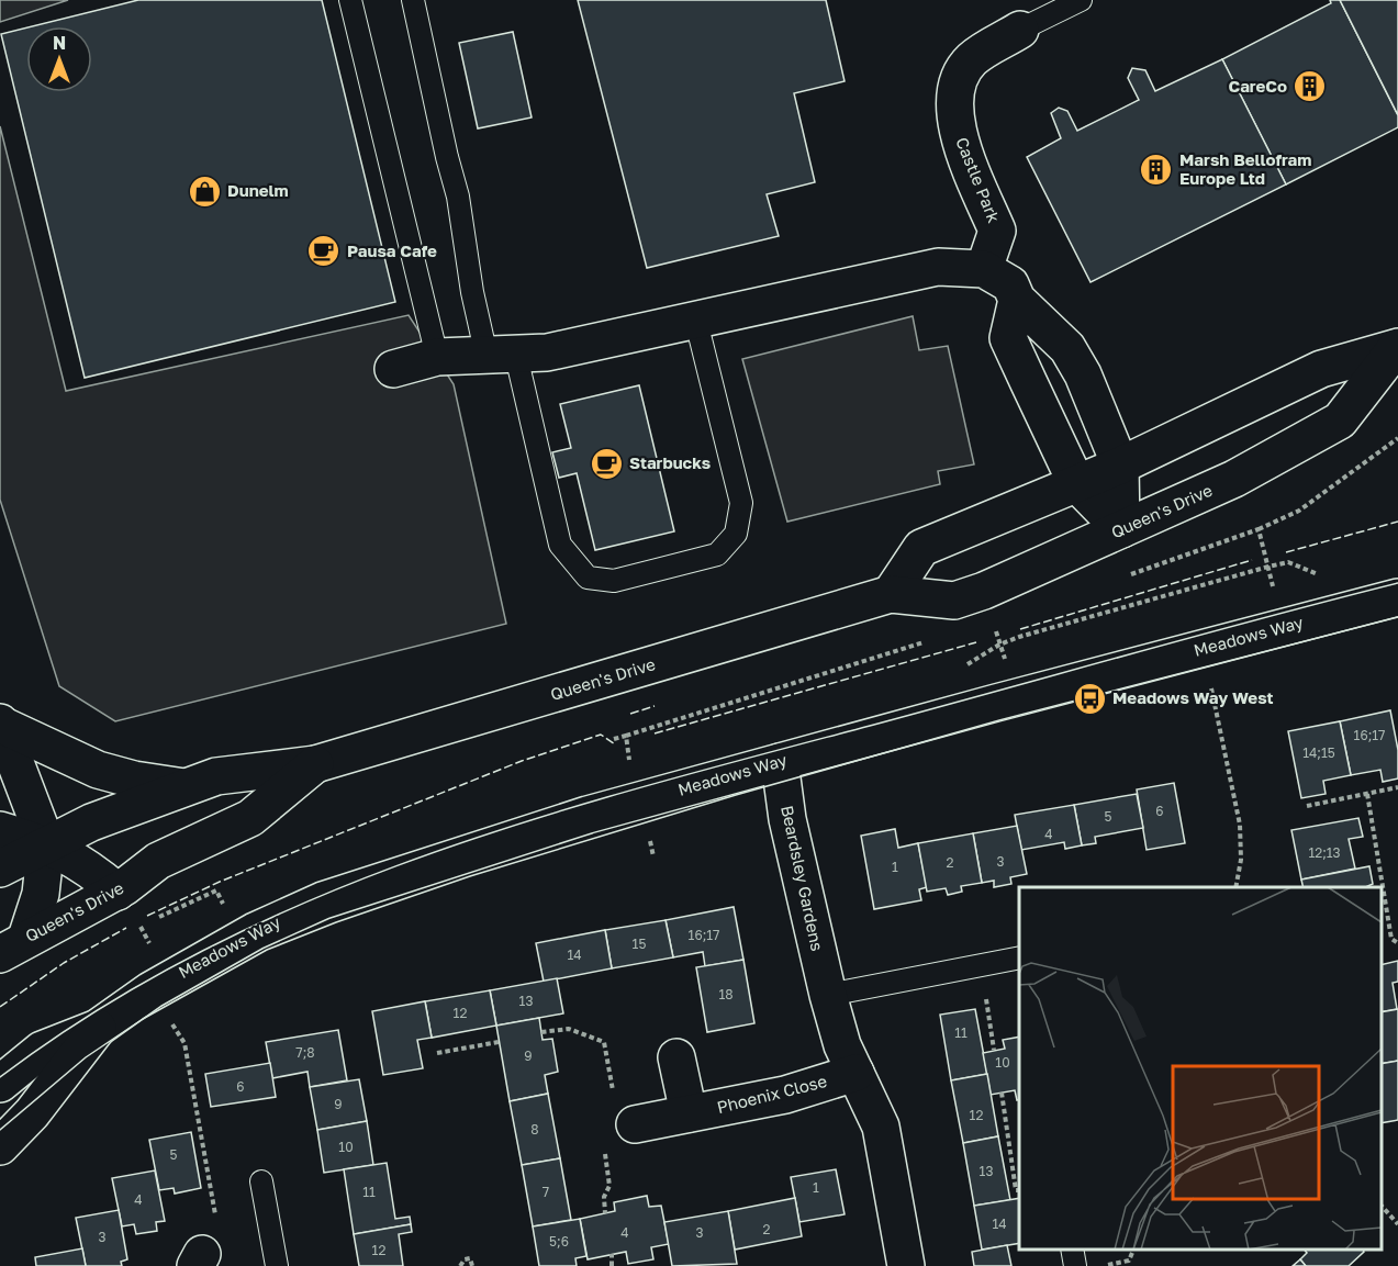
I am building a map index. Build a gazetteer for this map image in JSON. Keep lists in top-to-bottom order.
{
  "streets": {
    "street": [
      "Castle Park",
      "Queen's Drive",
      "Meadows Way",
      "Beardsley Gardens",
      "Phoenix Close"
    ]
  },
  "crossings": [
    ["Meadows Way", "Beardsley Gardens"],
    ["Beardsley Gardens", "Phoenix Close"]
  ],
  "places": {
    "building": ["CareCo", "Marsh Bellofram Europe Ltd"],
    "shop": ["Dunelm"],
    "cafe": ["Pausa Cafe", "Starbucks"],
    "bus stop": ["Meadows Way West"]
  },
  "house_numbers": [
    "16;17",
    "14;15",
    "6",
    "5",
    "4",
    "12;13",
    "3",
    "2",
    "1",
    "16;17",
    "15",
    "14",
    "18",
    "13",
    "12",
    "11",
    "7;8",
    "9",
    "10",
    "6",
    "9",
    "12",
    "8",
    "10",
    "5",
    "13",
    "1",
    "11",
    "7",
    "4",
    "14",
    "2",
    "4",
    "3",
    "3",
    "5;6",
    "12"
  ],
  "north": "top"
}
